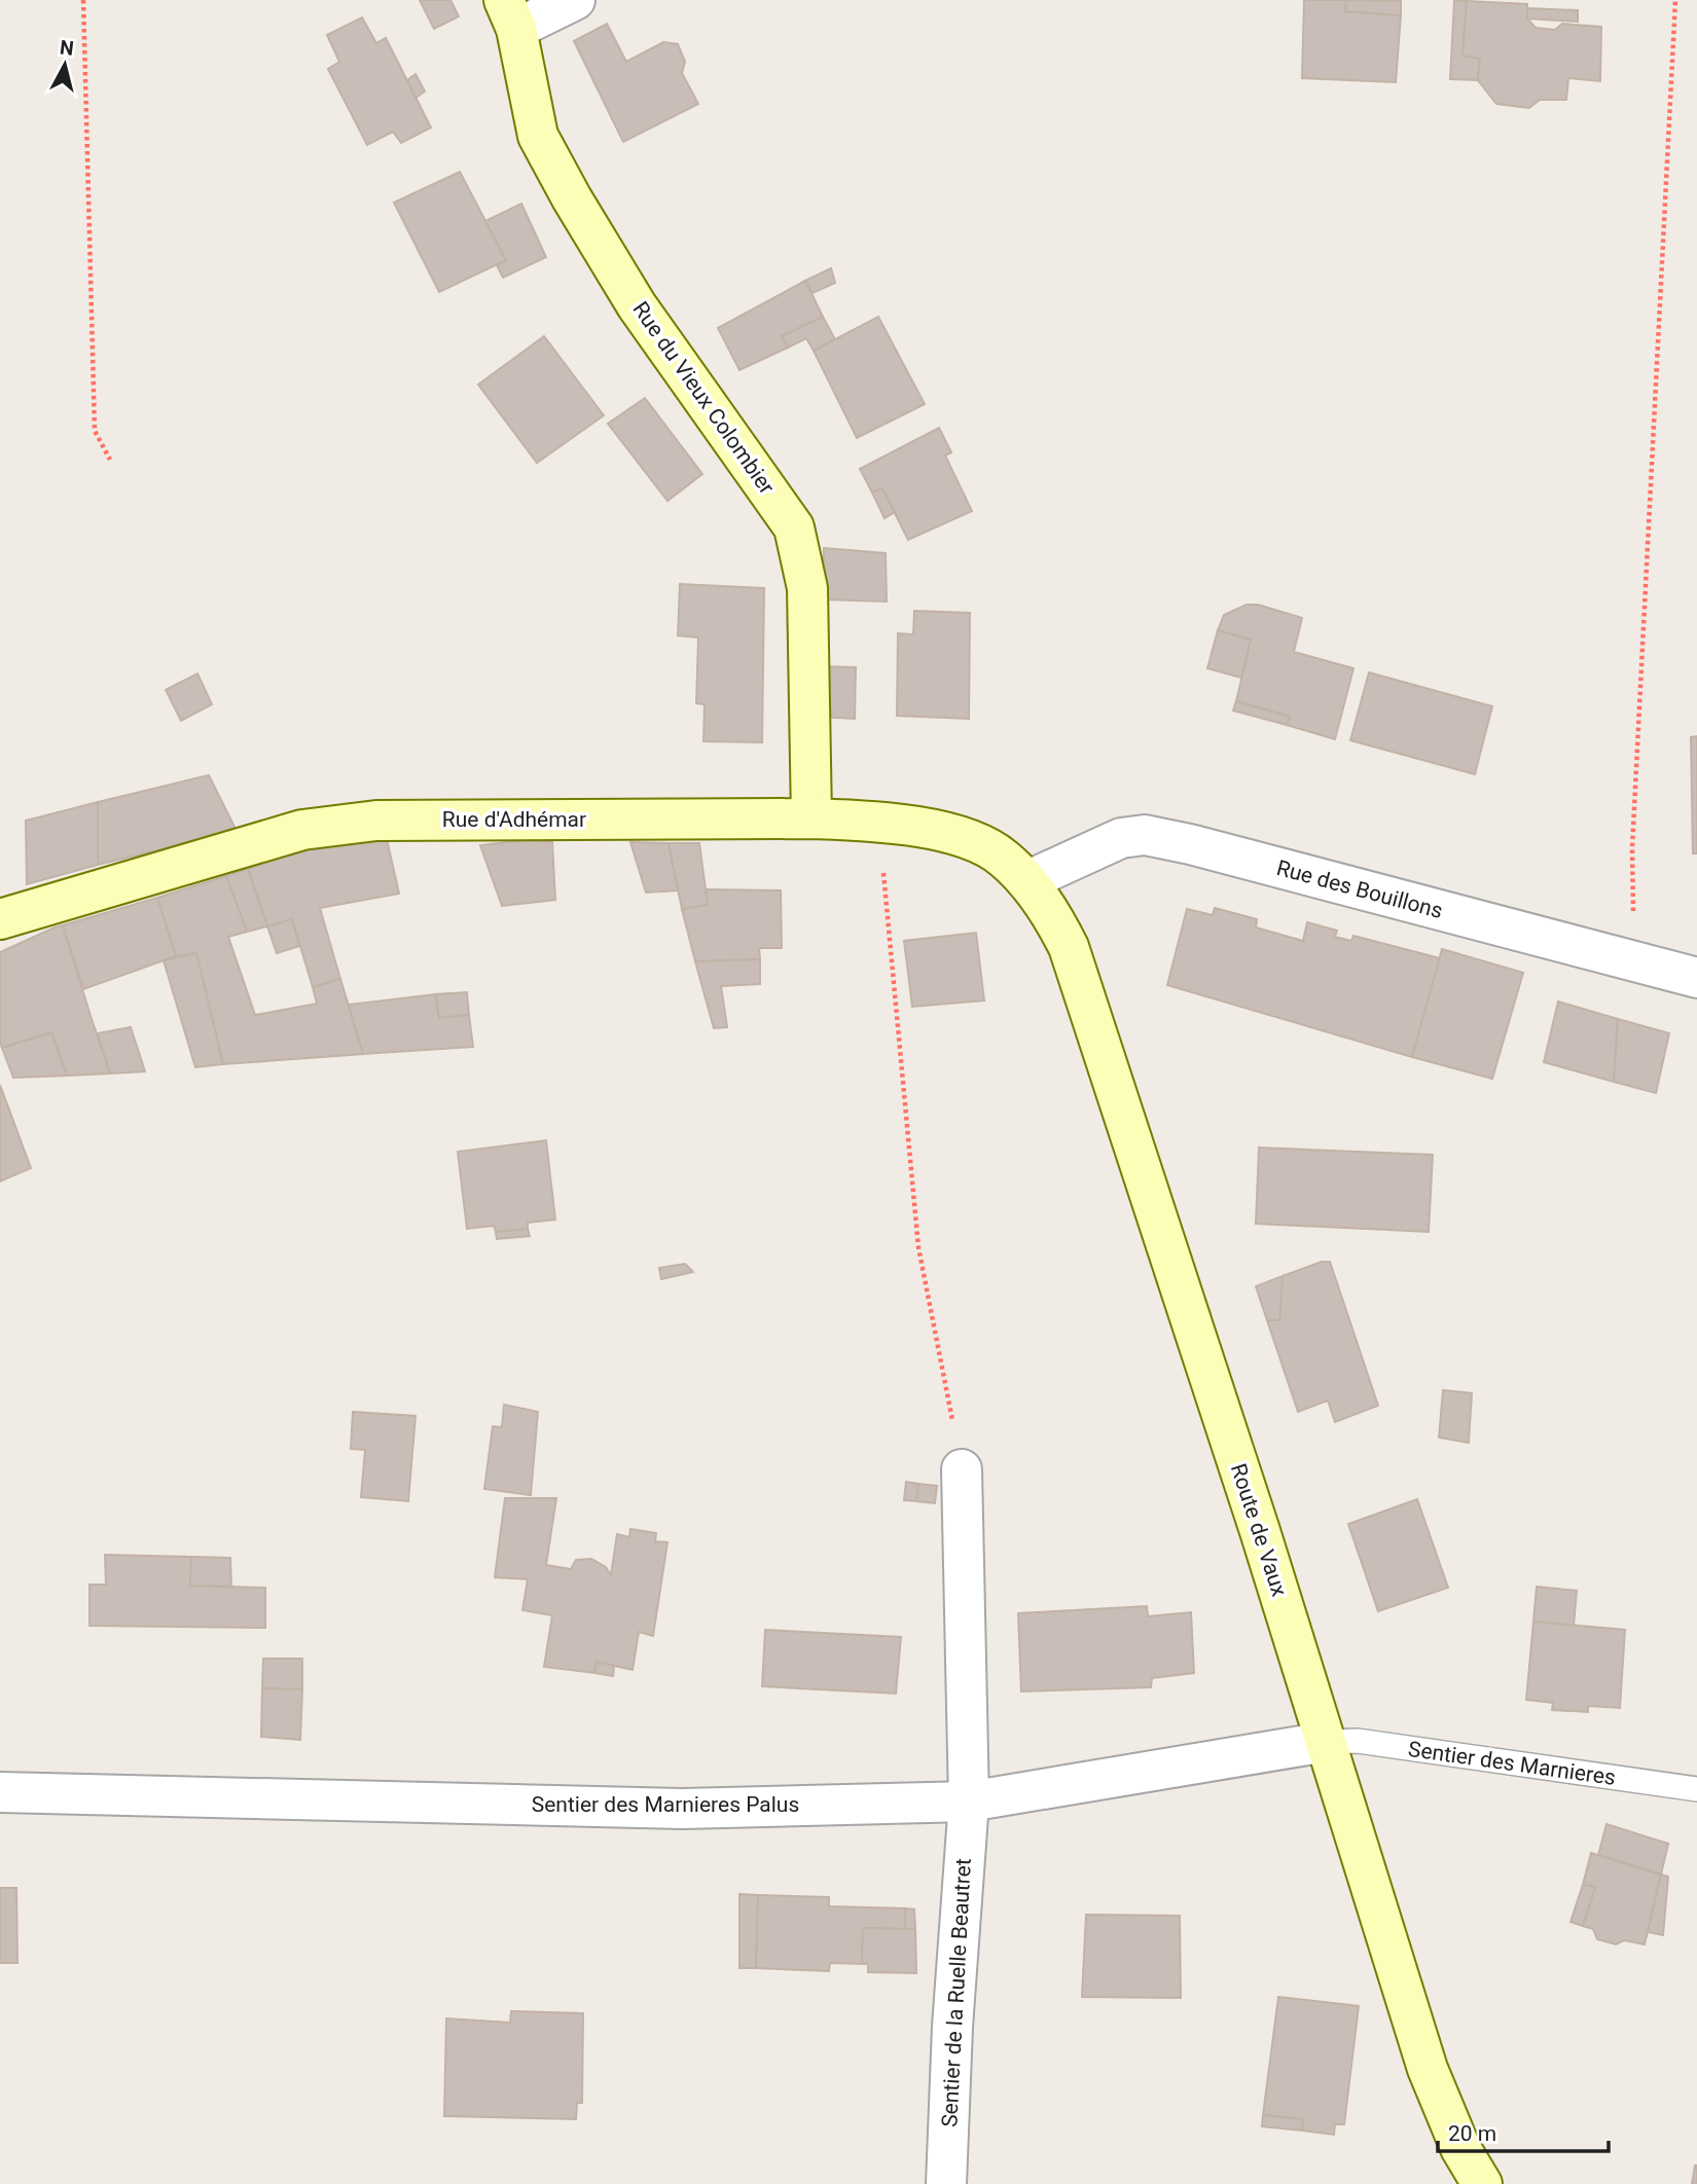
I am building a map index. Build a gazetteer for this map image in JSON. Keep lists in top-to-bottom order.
{
  "streets": {
    "street": [
      "Rue du Vieux Colombier",
      "Rue d'Adhémar",
      "Rue des Bouillons",
      "Route de Vaux",
      "Sentier des Marnieres Palus",
      "Sentier de la Ruelle Beautret"
    ],
    "lane": ["Sentier des Marnieres"]
  },
  "crossings": [
    ["Rue du Vieux Colombier", "Rue d'Adhémar"],
    ["Rue d'Adhémar", "Rue des Bouillons"],
    ["Rue d'Adhémar", "Route de Vaux"],
    ["Rue des Bouillons", "Route de Vaux"],
    ["Route de Vaux", "Sentier des Marnieres"],
    ["Route de Vaux", "Sentier des Marnieres Palus"],
    ["Sentier des Marnieres", "Sentier des Marnieres Palus"],
    ["Sentier des Marnieres Palus", "Sentier de la Ruelle Beautret"]
  ],
  "scale_bar": "20 m",
  "north": "top"
}
